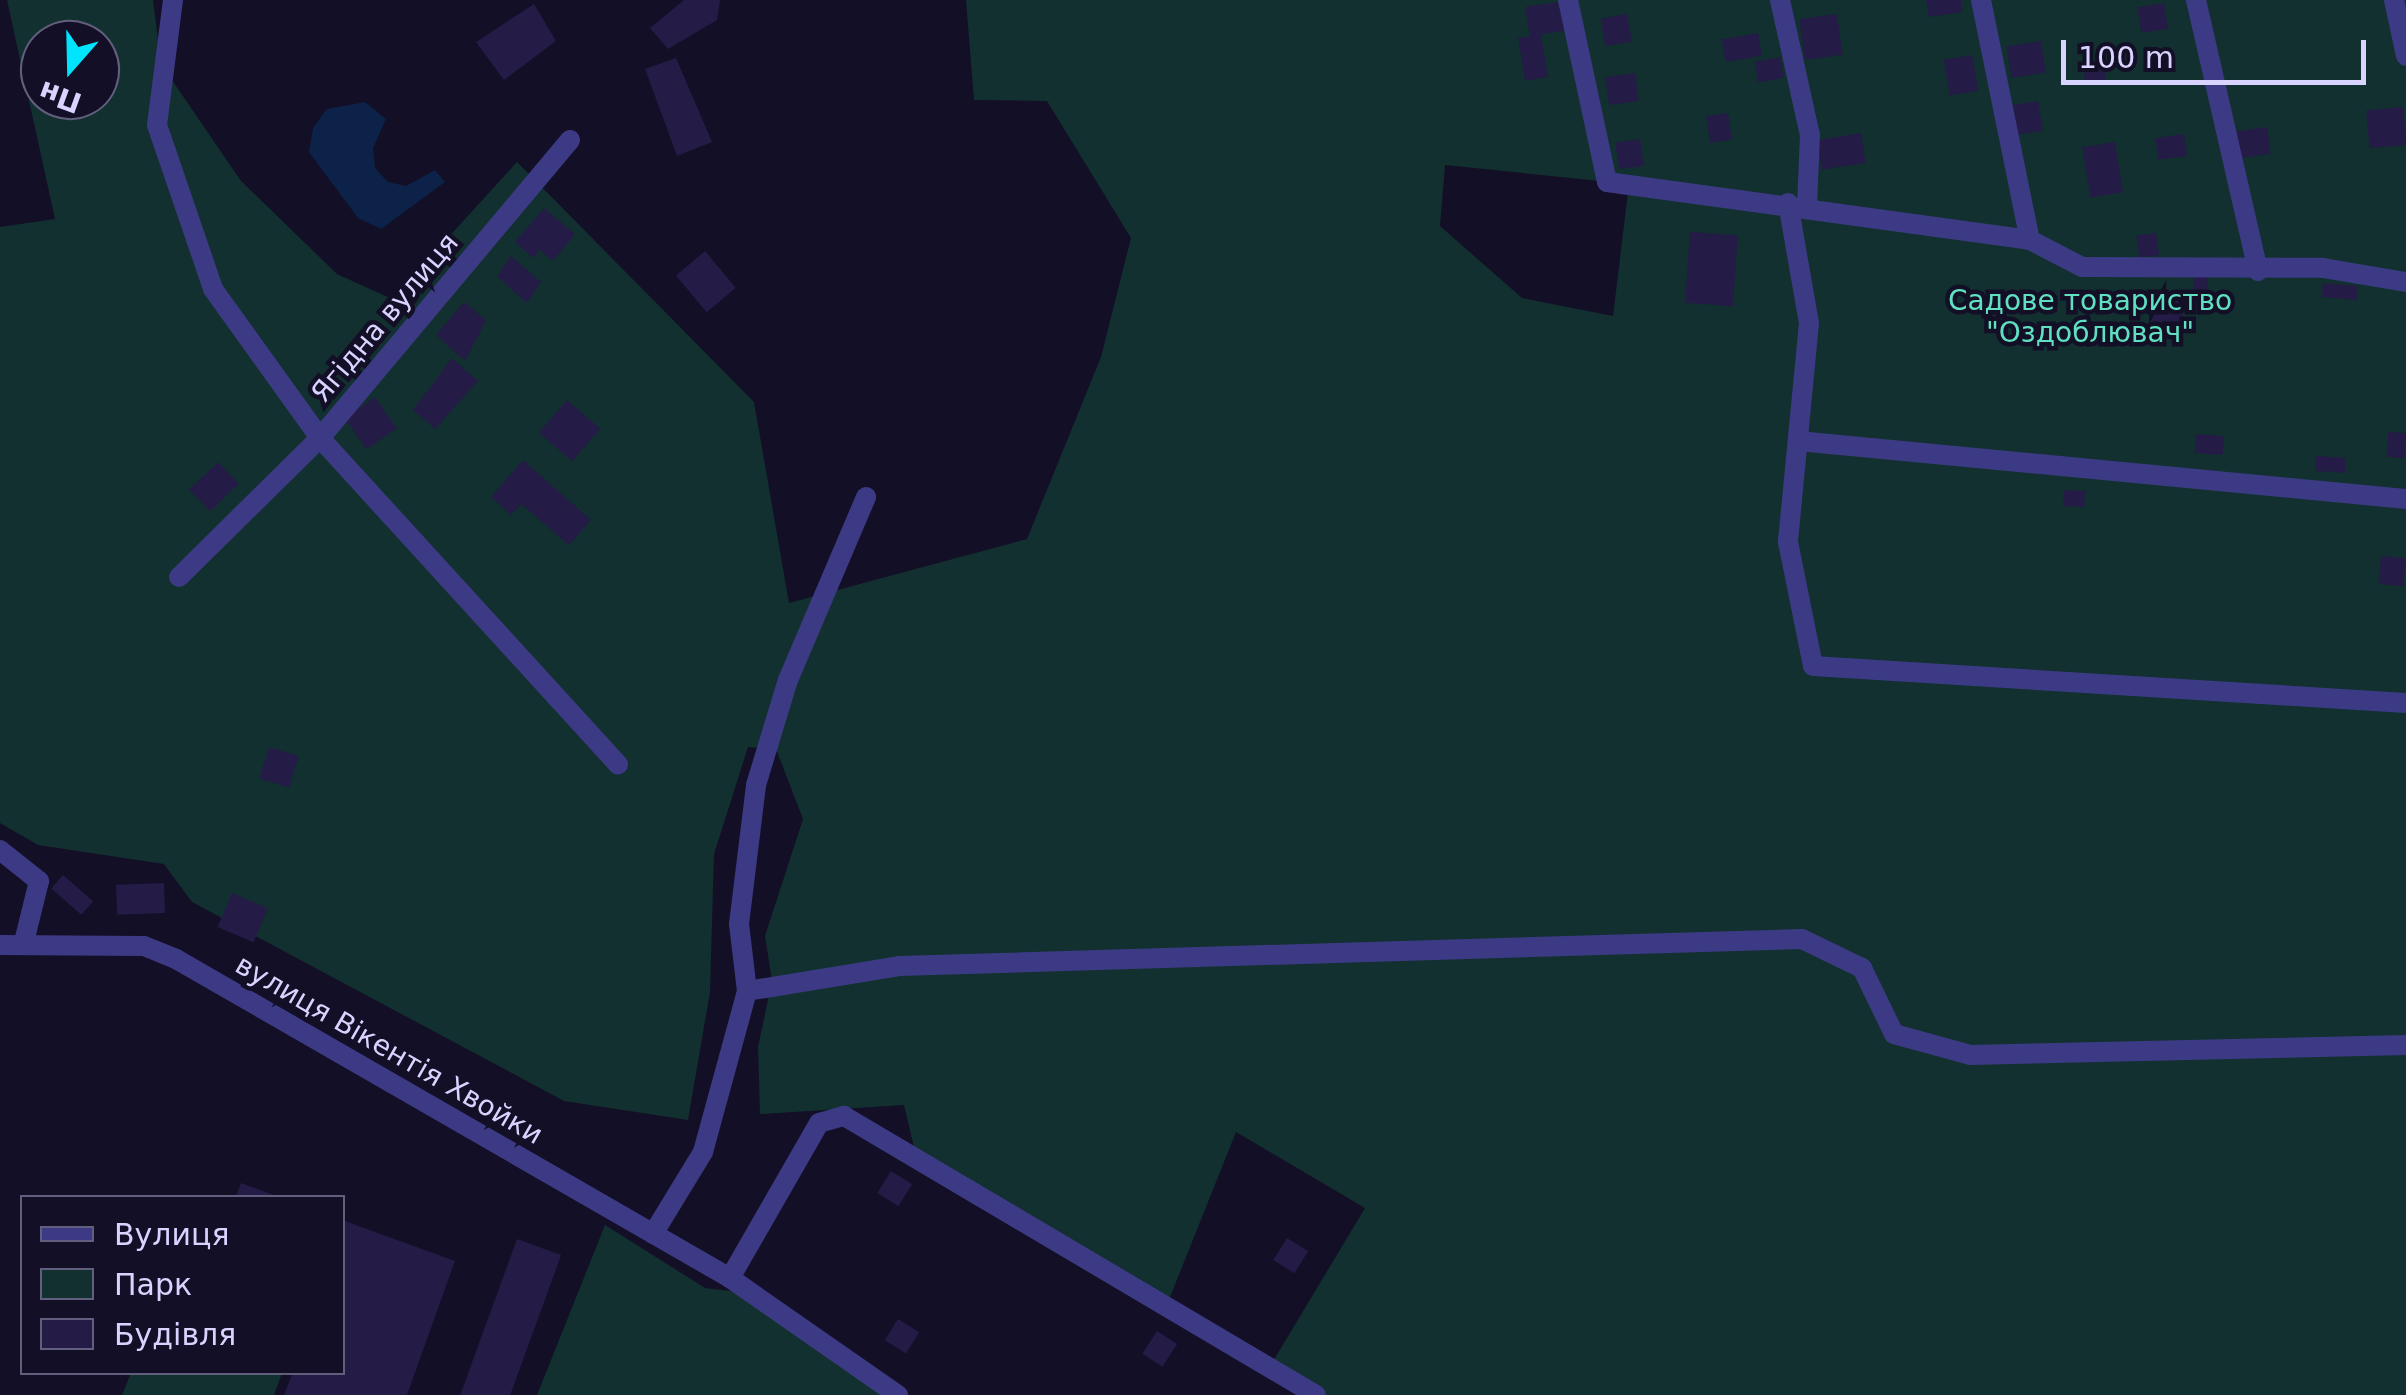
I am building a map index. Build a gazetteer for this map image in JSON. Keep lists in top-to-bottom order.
{
  "streets": {
    "street": ["Ягідна вулиця", "вулиця Вікентія Хвойки"]
  },
  "parks": ["Садове товариство \"Оздоблювач\""],
  "legend": ["Вулиця", "Парк", "Будівля"],
  "scale_bar": "100 m",
  "north": "bottom"
}
